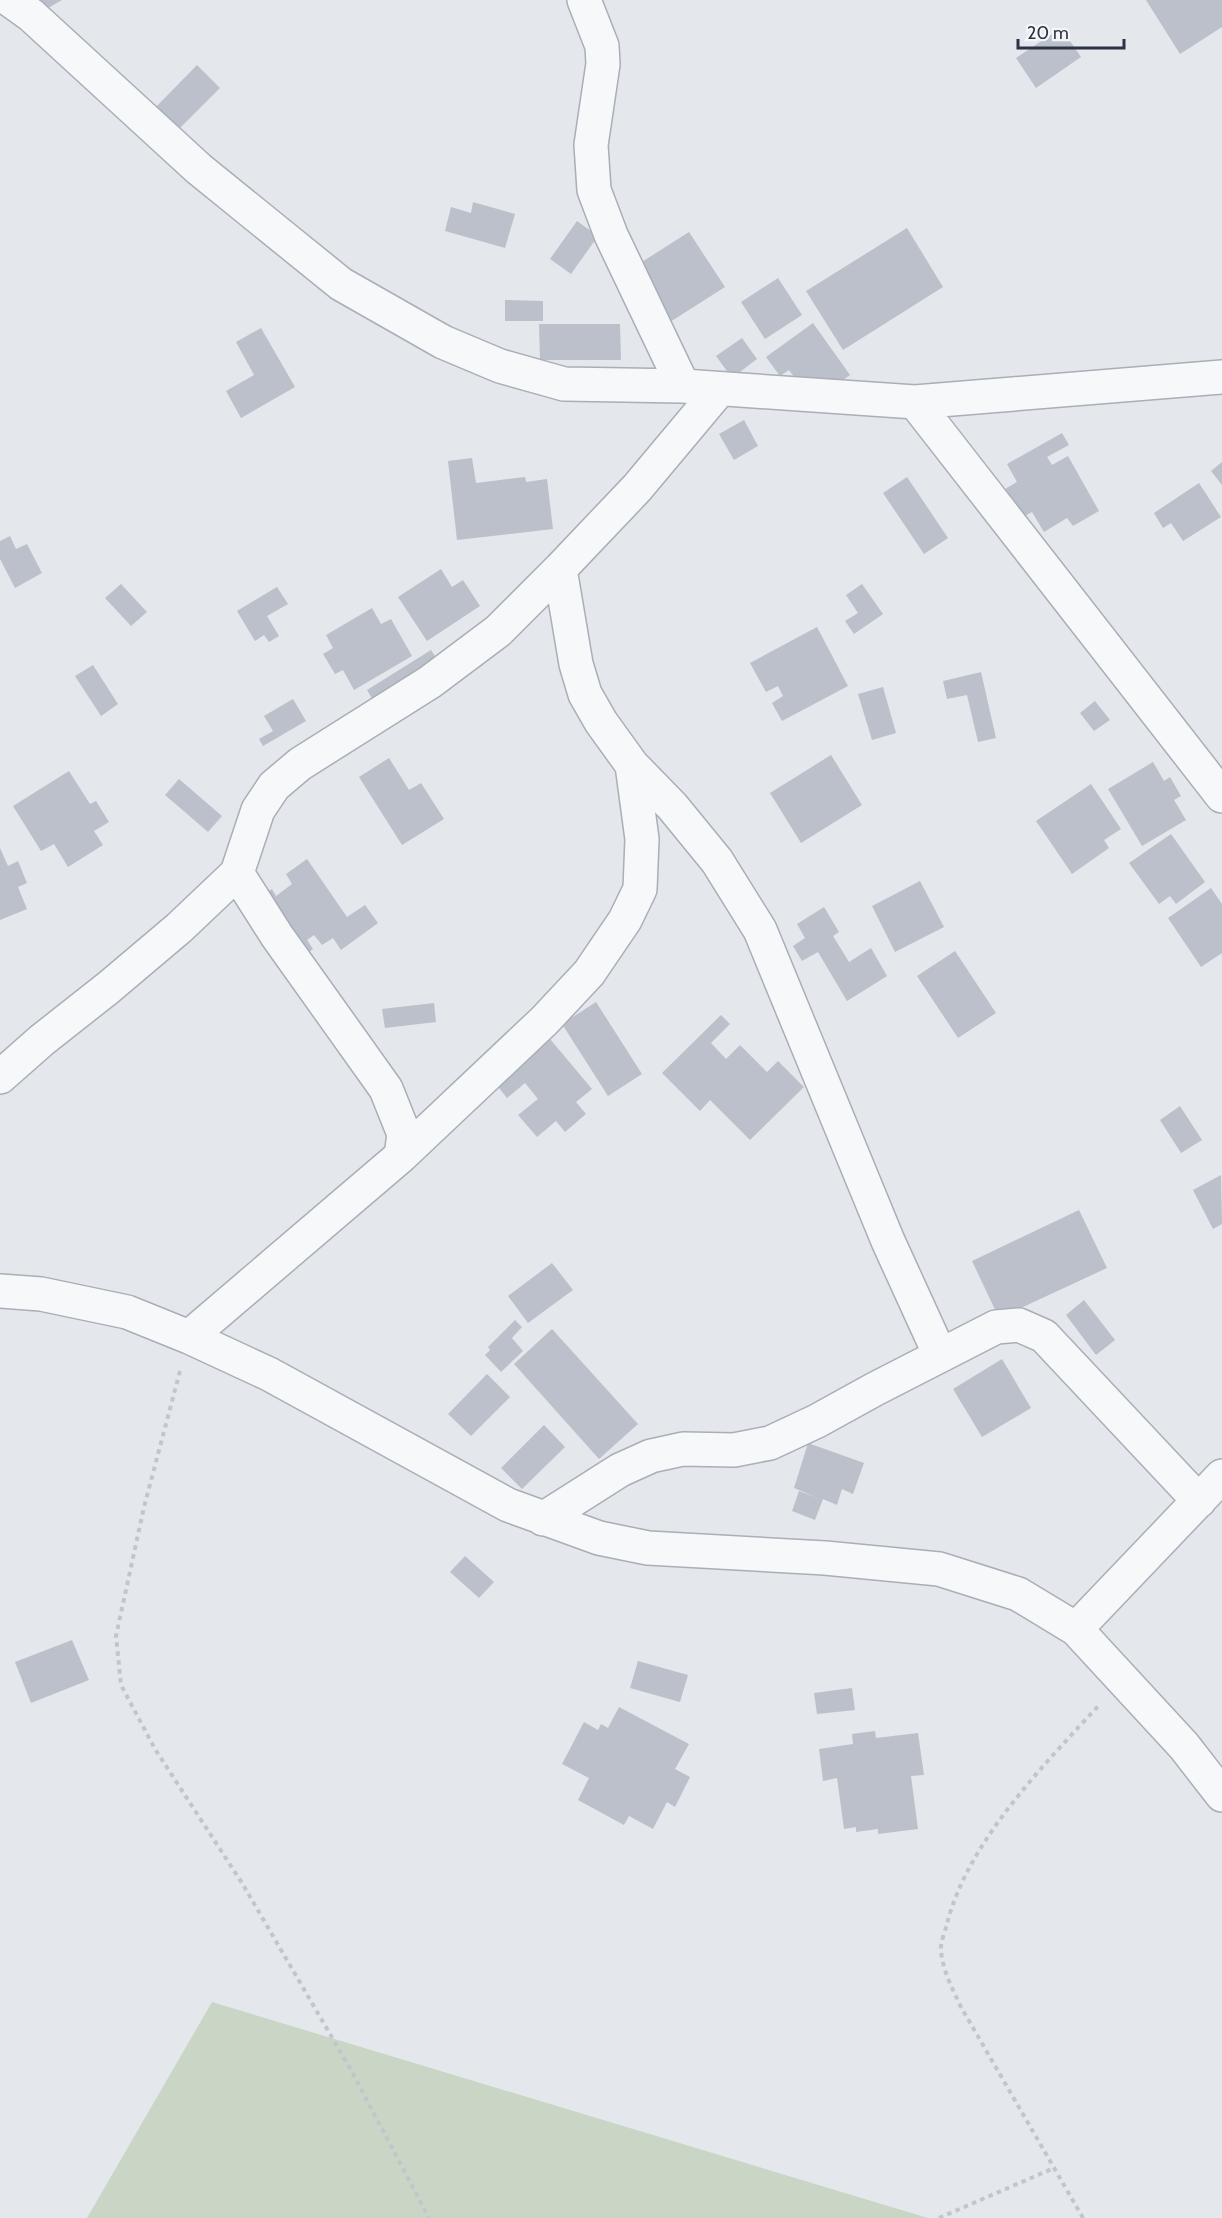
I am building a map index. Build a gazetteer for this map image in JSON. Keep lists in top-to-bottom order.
{
  "scale_bar": "20 m"
}
